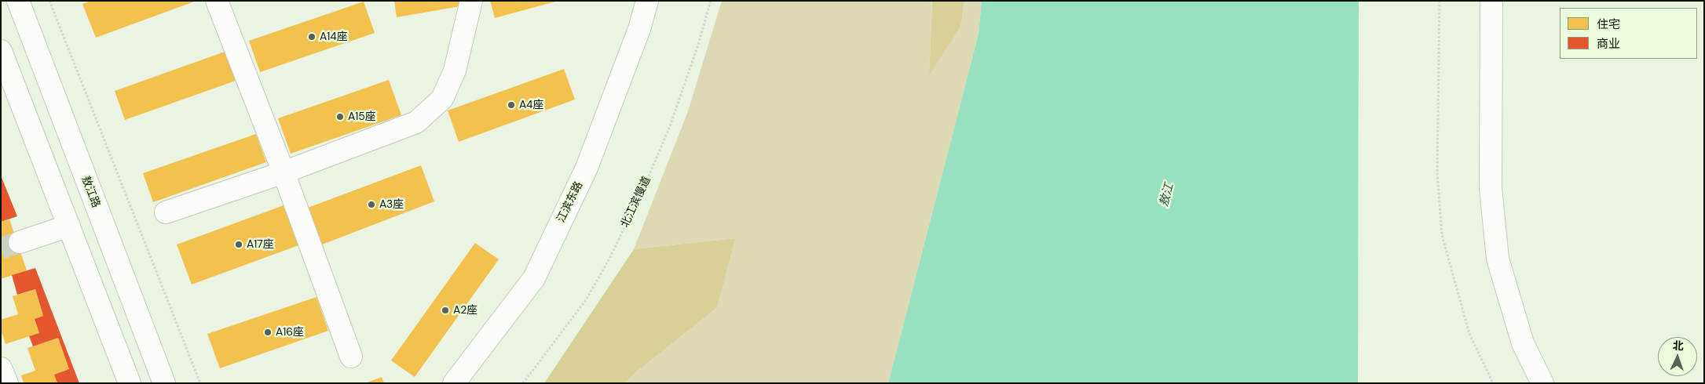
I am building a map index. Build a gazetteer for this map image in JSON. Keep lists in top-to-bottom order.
{
  "streets": {
    "main road": ["敖江路", "江滨东路"],
    "path": ["北江滨慢道"]
  },
  "water": ["敖江"],
  "places": [
    "A14座",
    "A4座",
    "A15座",
    "A3座",
    "A17座",
    "A2座",
    "A16座"
  ],
  "legend": ["住宅", "商业"],
  "north": "top"
}
